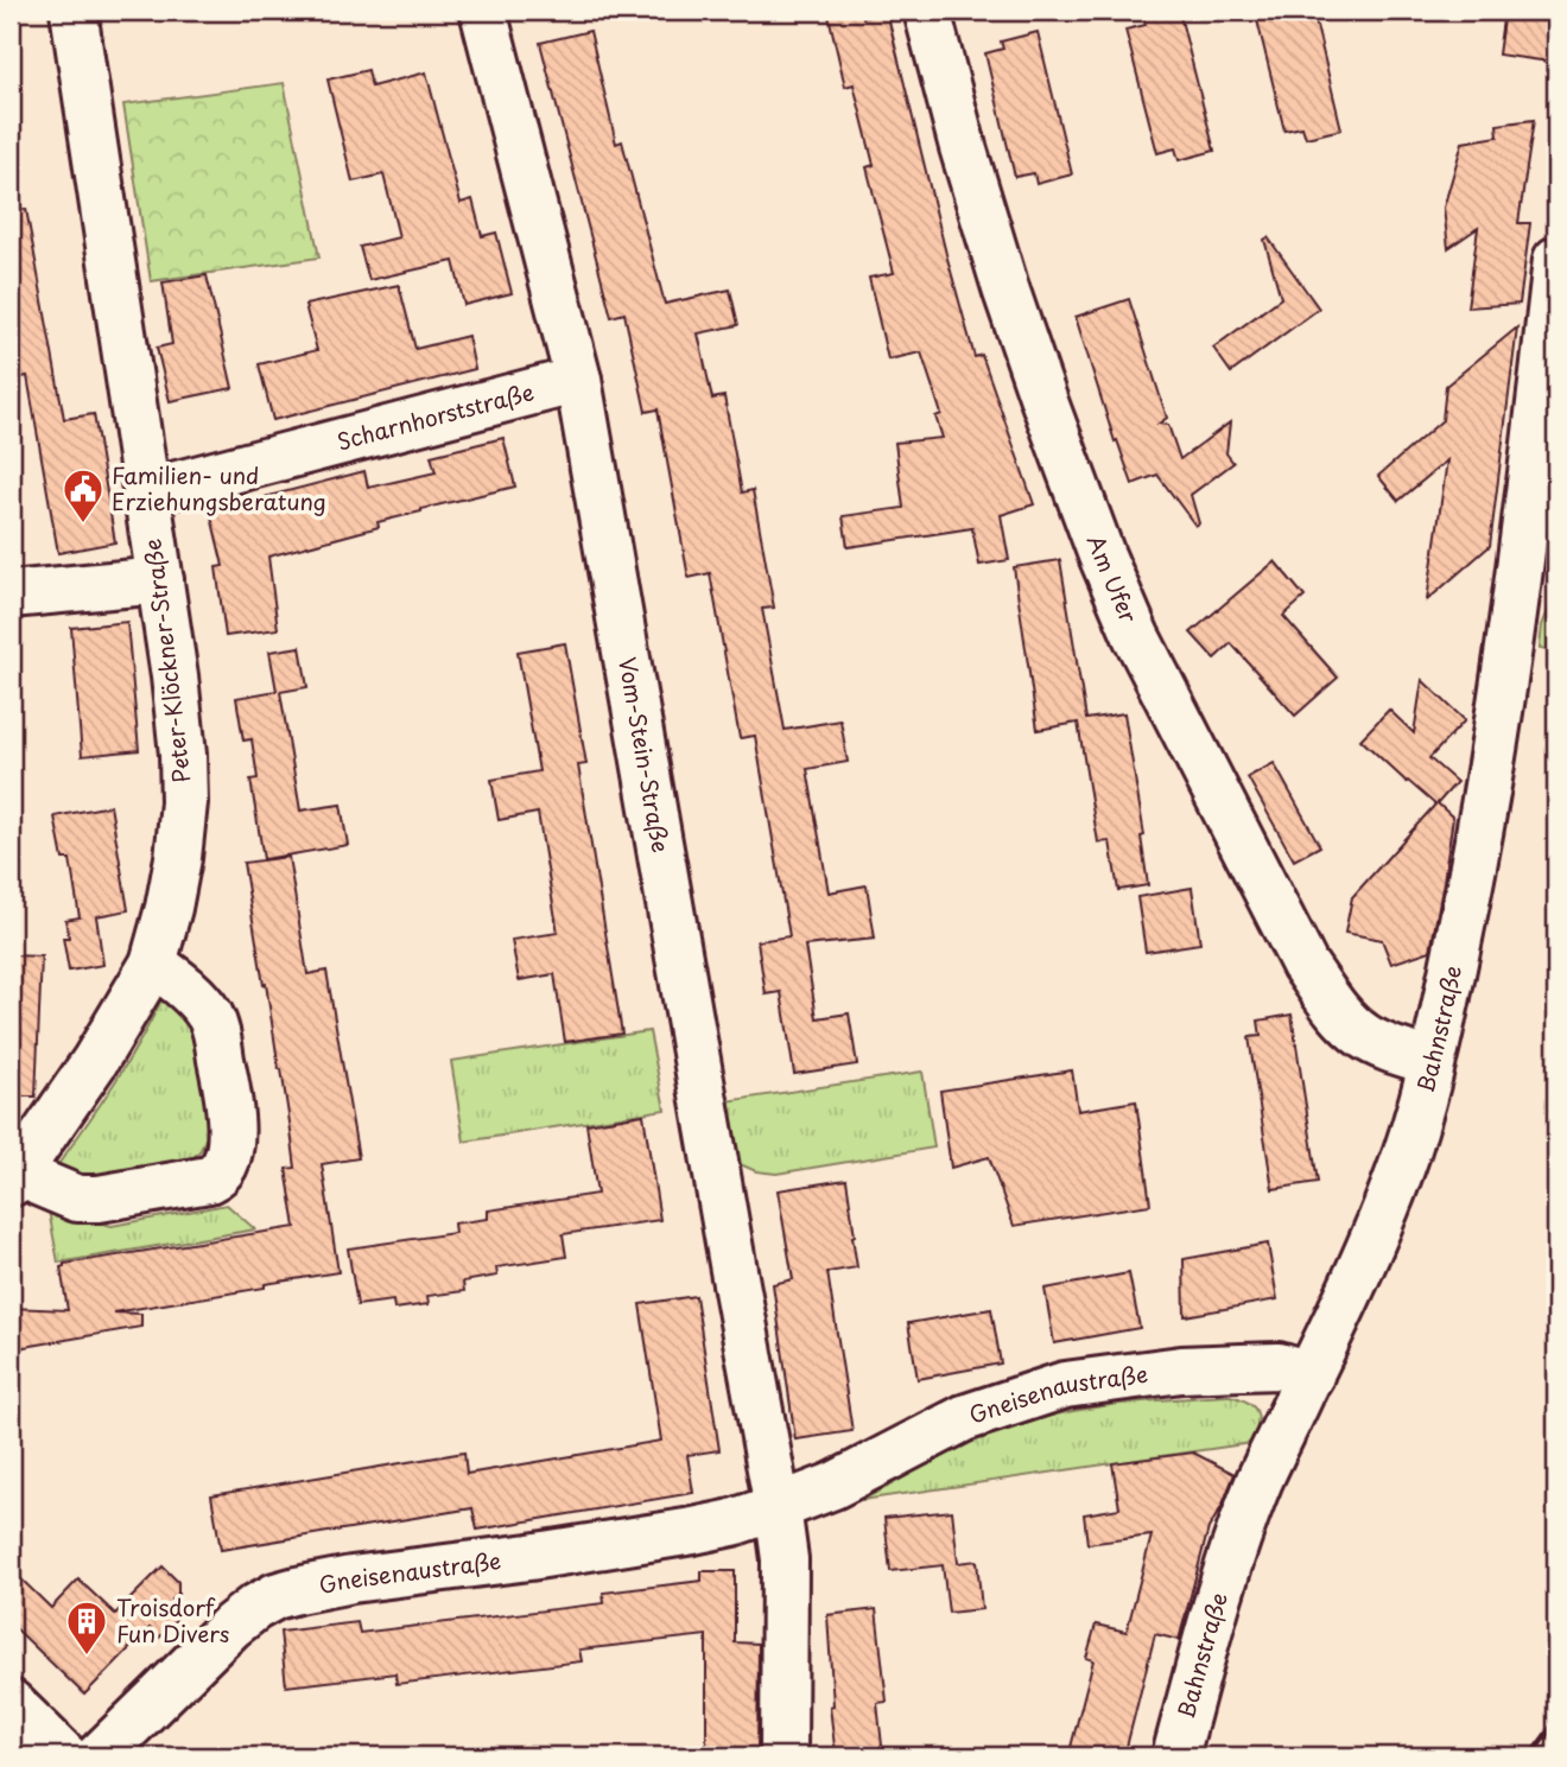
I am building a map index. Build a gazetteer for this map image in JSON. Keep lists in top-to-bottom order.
{
  "streets": {
    "street": [
      "Scharnhorststraße",
      "Am Ufer",
      "Peter-Klöckner-Straße",
      "Vom-Stein-Straße",
      "Bahnstraße",
      "Gneisenaustraße"
    ]
  },
  "crossings": [
    ["Scharnhorststraße", "Peter-Klöckner-Straße"],
    ["Scharnhorststraße", "Vom-Stein-Straße"],
    ["Am Ufer", "Bahnstraße"],
    ["Vom-Stein-Straße", "Gneisenaustraße"],
    ["Bahnstraße", "Gneisenaustraße"]
  ],
  "places": {
    "public building": ["Familien- und Erziehungsberatung"],
    "building": ["Troisdorf Fun Divers"]
  }
}
